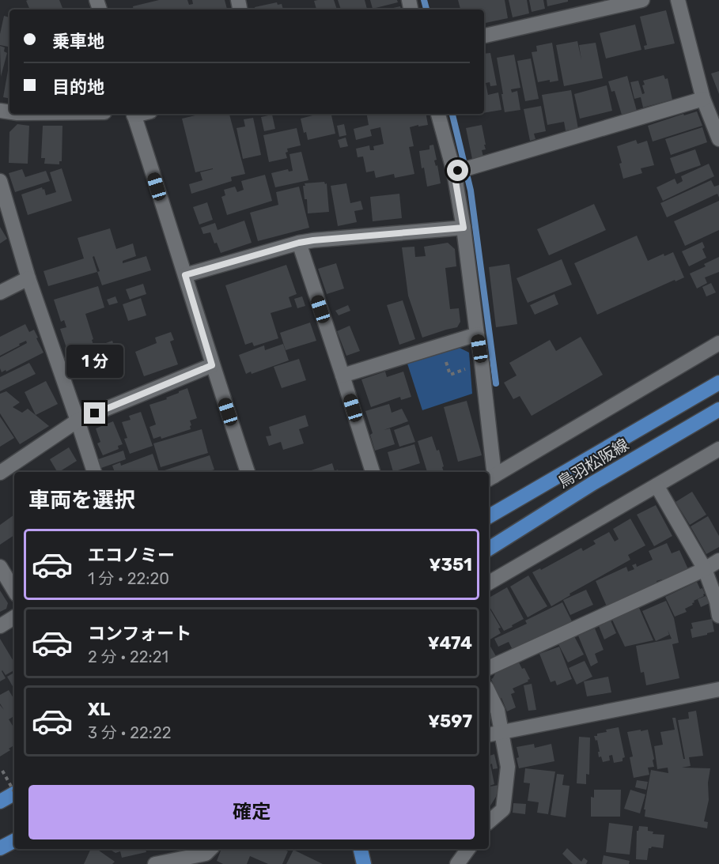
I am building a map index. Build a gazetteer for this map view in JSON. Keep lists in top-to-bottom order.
{
  "streets": {
    "main road": ["鳥羽松阪線"]
  },
  "page": {
    "banner": ["乗車地", "目的地"],
    "bubble": "1 分",
    "heading": "車両を選択",
    "list": [
      {
        "name": "エコノミー",
        "note": "1 分 · 22:20",
        "value": "¥351"
      },
      {
        "name": "コンフォート",
        "note": "2 分 · 22:21",
        "value": "¥474"
      },
      {
        "name": "XL",
        "note": "3 分 · 22:22",
        "value": "¥597"
      }
    ],
    "buttons": "確定"
  }
}
